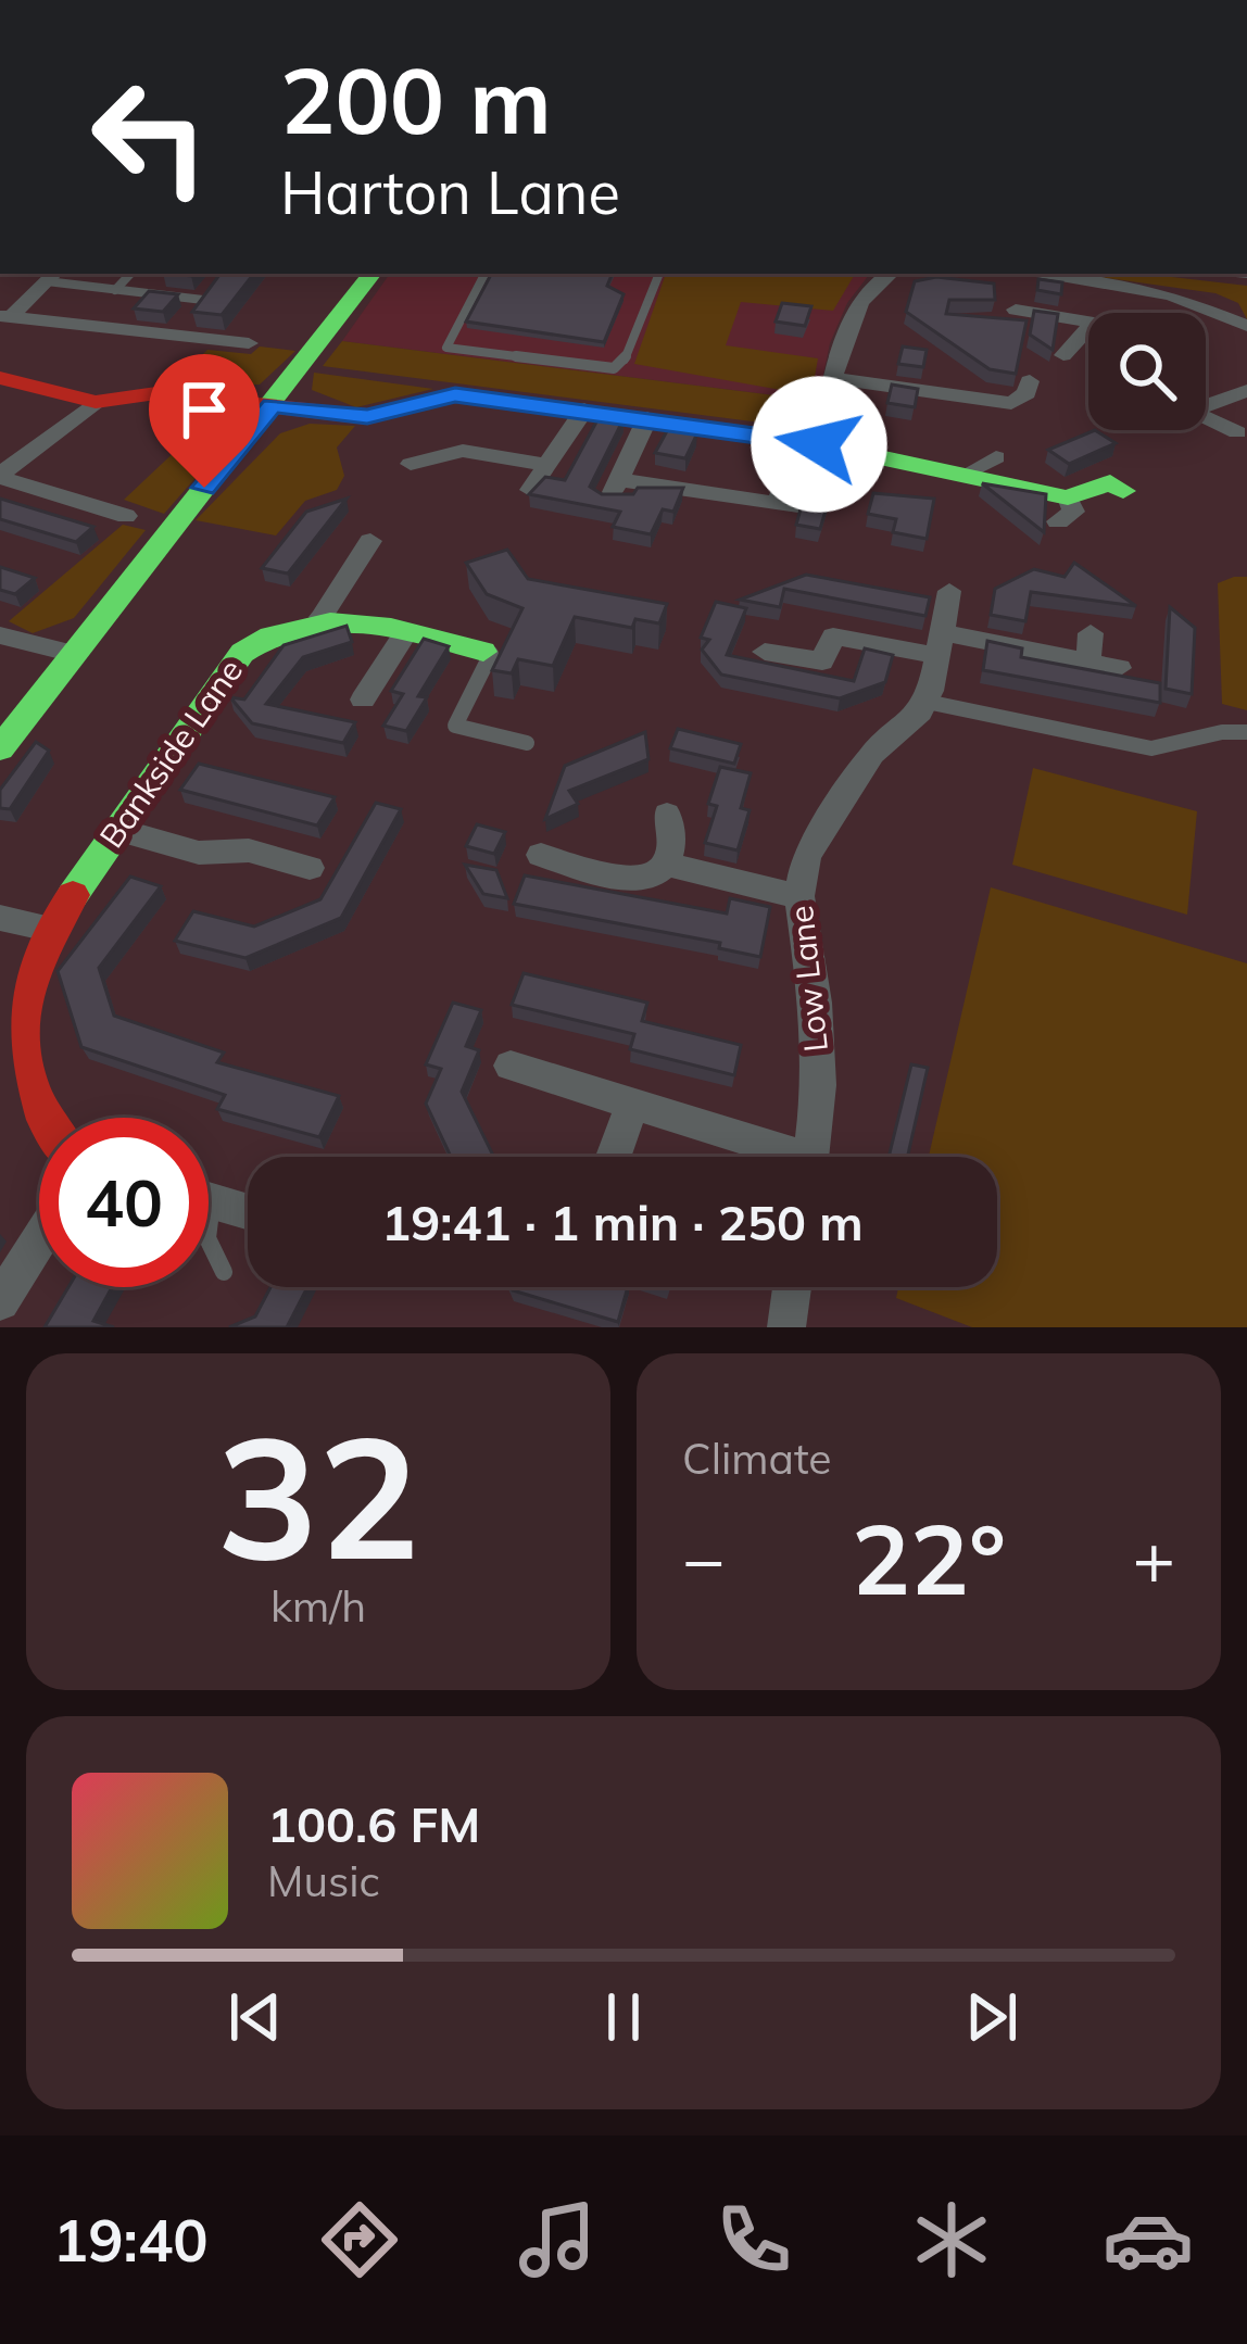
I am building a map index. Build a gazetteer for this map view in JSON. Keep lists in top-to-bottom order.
{
  "streets": {
    "street": ["Bankside Lane", "Low Lane"]
  },
  "page": {
    "turn": ["200 m", "Harton Lane"],
    "limit": "40",
    "trip": "19:41 · 1 min · 250 m",
    "tile": [
      ["32", "km/h"],
      "Climate"
    ],
    "heat": ["−", "22°", "+"],
    "song": ["100.6 FM", "Music"],
    "tabs": "19:40"
  }
}
